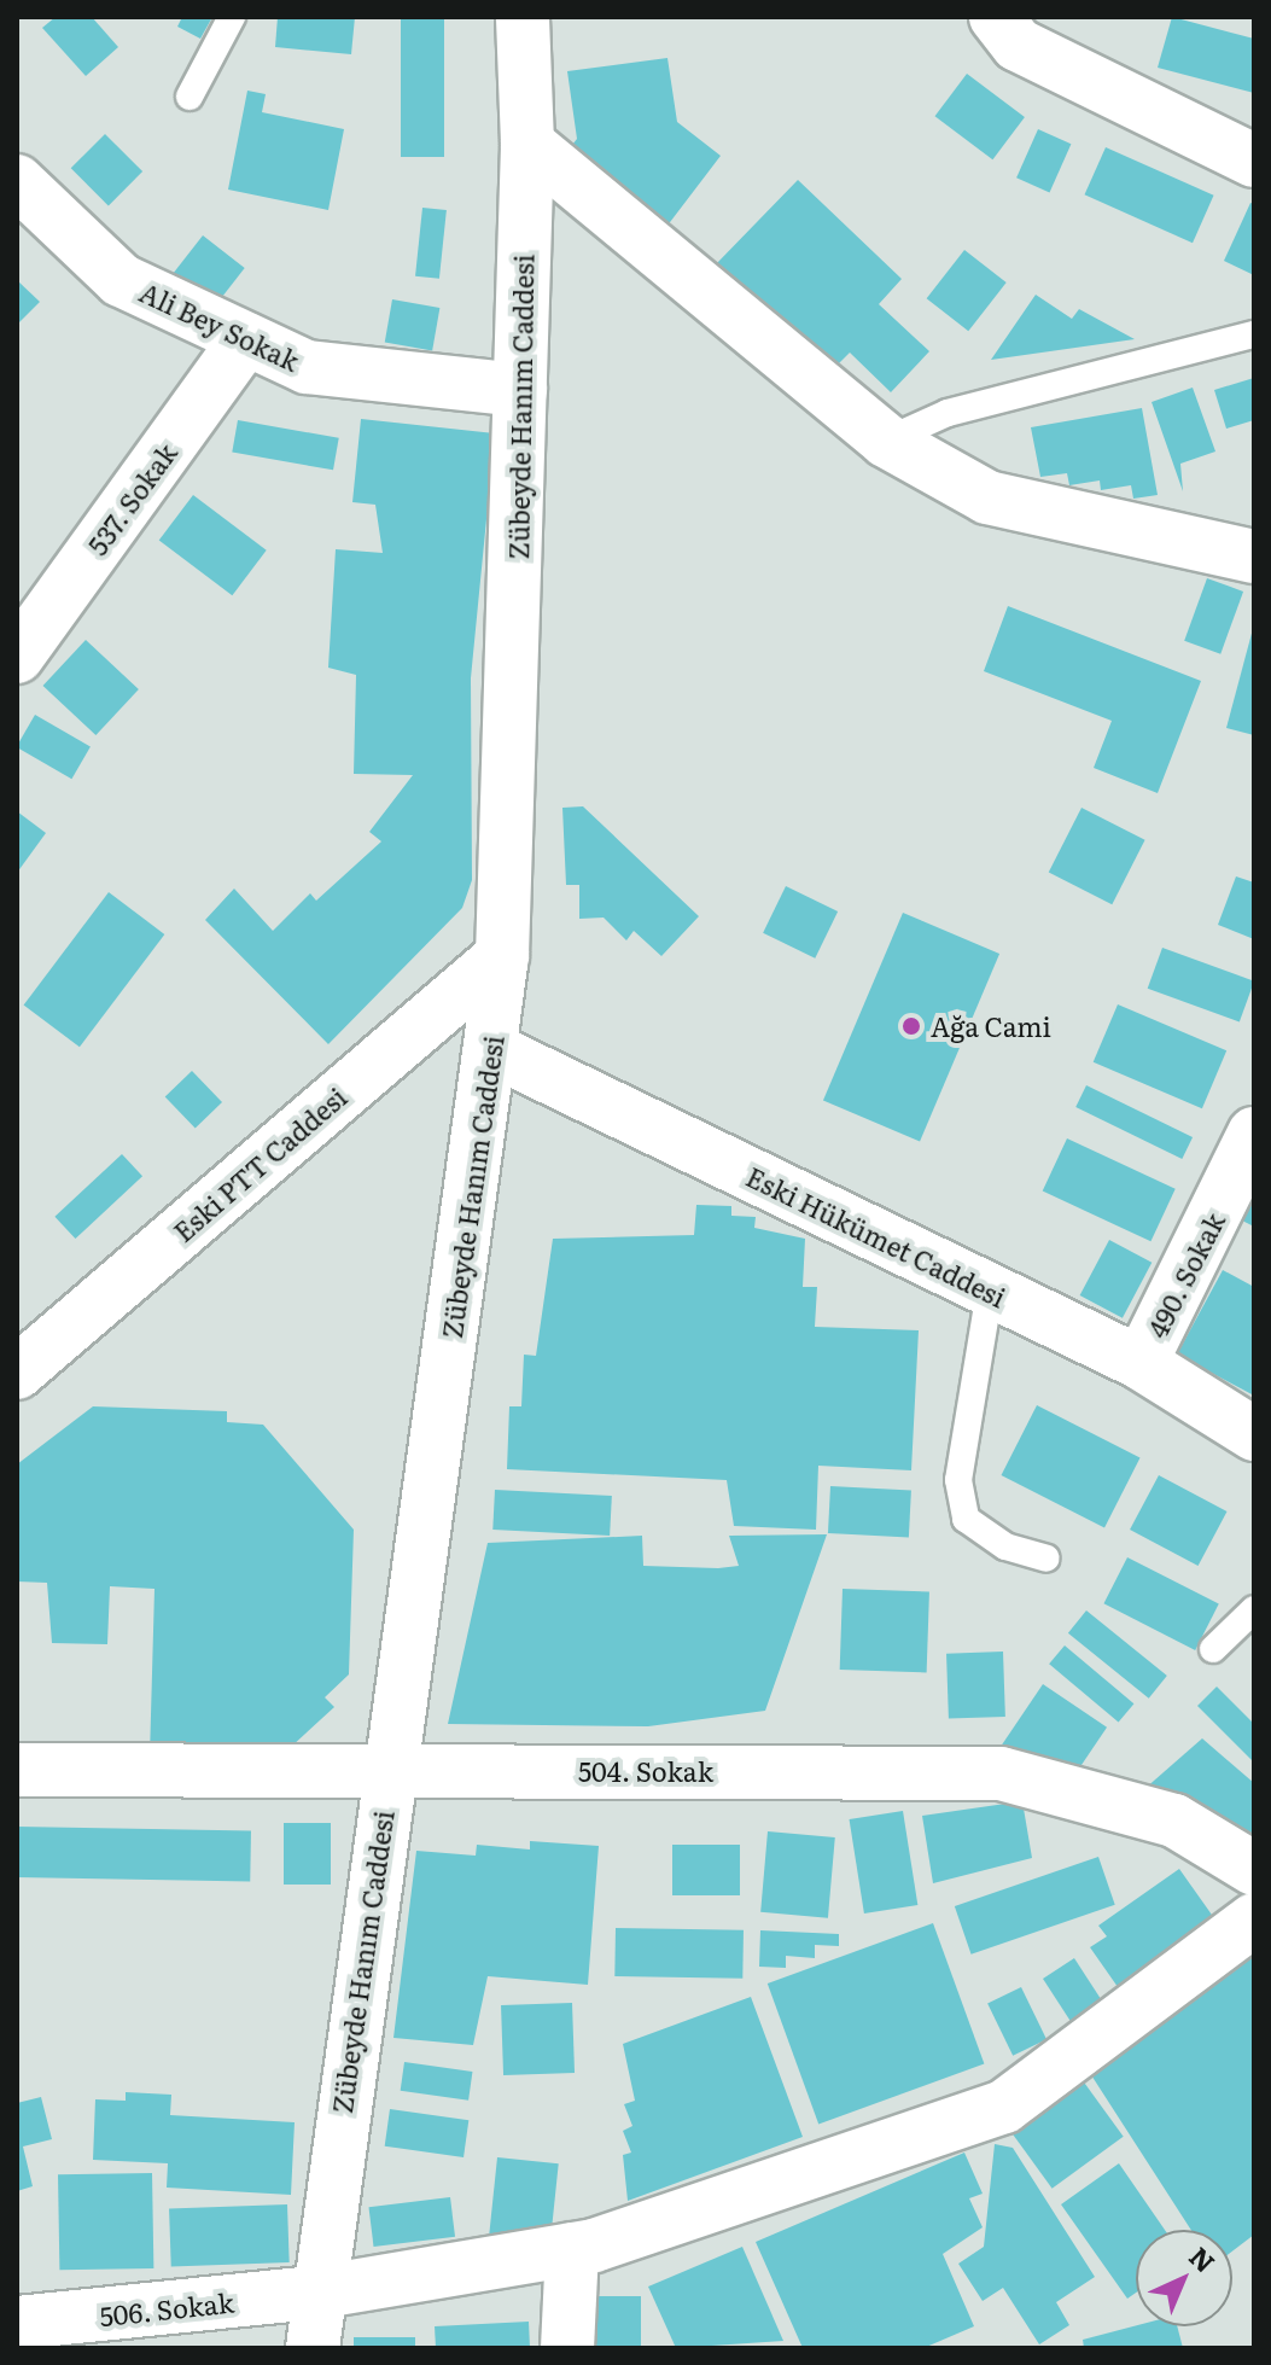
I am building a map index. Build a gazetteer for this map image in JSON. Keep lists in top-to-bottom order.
{
  "streets": {
    "street": [
      "Ali Bey Sokak",
      "Zübeyde Hanım Caddesi",
      "537. Sokak",
      "Eski PTT Caddesi",
      "Eski Hükümet Caddesi",
      "490. Sokak",
      "504. Sokak",
      "506. Sokak"
    ]
  },
  "crossings": [
    ["Ali Bey Sokak", "Zübeyde Hanım Caddesi"],
    ["Ali Bey Sokak", "537. Sokak"],
    ["Zübeyde Hanım Caddesi", "Eski PTT Caddesi"],
    ["Zübeyde Hanım Caddesi", "Eski Hükümet Caddesi"],
    ["Zübeyde Hanım Caddesi", "504. Sokak"],
    ["Zübeyde Hanım Caddesi", "506. Sokak"],
    ["Eski Hükümet Caddesi", "490. Sokak"]
  ],
  "places": ["Ağa Cami"],
  "north": "top right"
}
